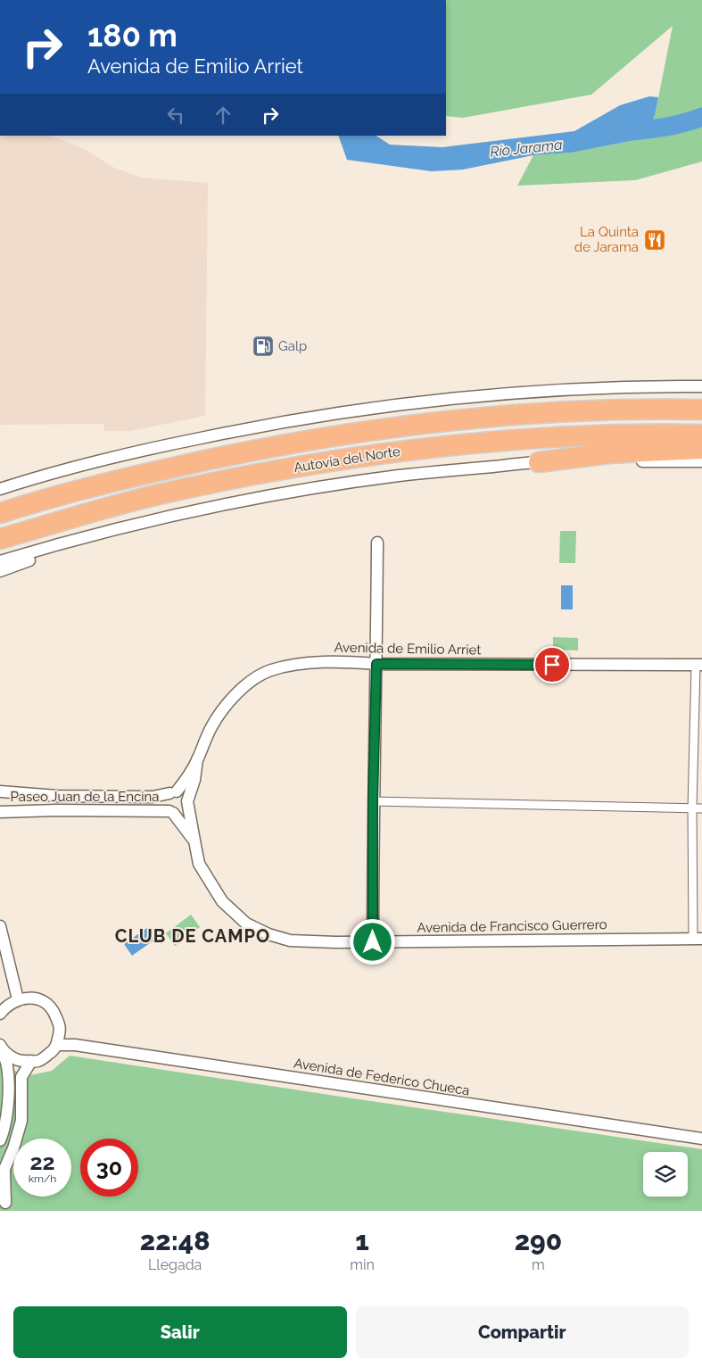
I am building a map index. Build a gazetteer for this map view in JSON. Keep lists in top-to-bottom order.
{
  "streets": {
    "highway": ["Autovía del Norte"],
    "street": [
      "Avenida de Emilio Arriet",
      "Paseo Juan de la Encina",
      "Avenida de Francisco Guerrero",
      "Avenida de Federico Chueca"
    ]
  },
  "crossings": [
    ["Avenida de Emilio Arriet", "Paseo Juan de la Encina"],
    ["Avenida de Emilio Arriet", "Avenida de Francisco Guerrero"],
    ["Paseo Juan de la Encina", "Avenida de Francisco Guerrero"]
  ],
  "districts": ["CLUB DE CAMPO"],
  "water": ["Río Jarama"],
  "places": {
    "restaurant": ["La Quinta de Jarama"],
    "fuel station": ["Galp"]
  },
  "page": {
    "turn": ["180 m", "Avenida de Emilio Arriet"],
    "speed": "22 km/h",
    "limit": "30",
    "eta": [
      "22:48",
      "Llegada",
      "1",
      "min",
      "290",
      "m"
    ],
    "buttons": ["Salir", "Compartir"]
  }
}
